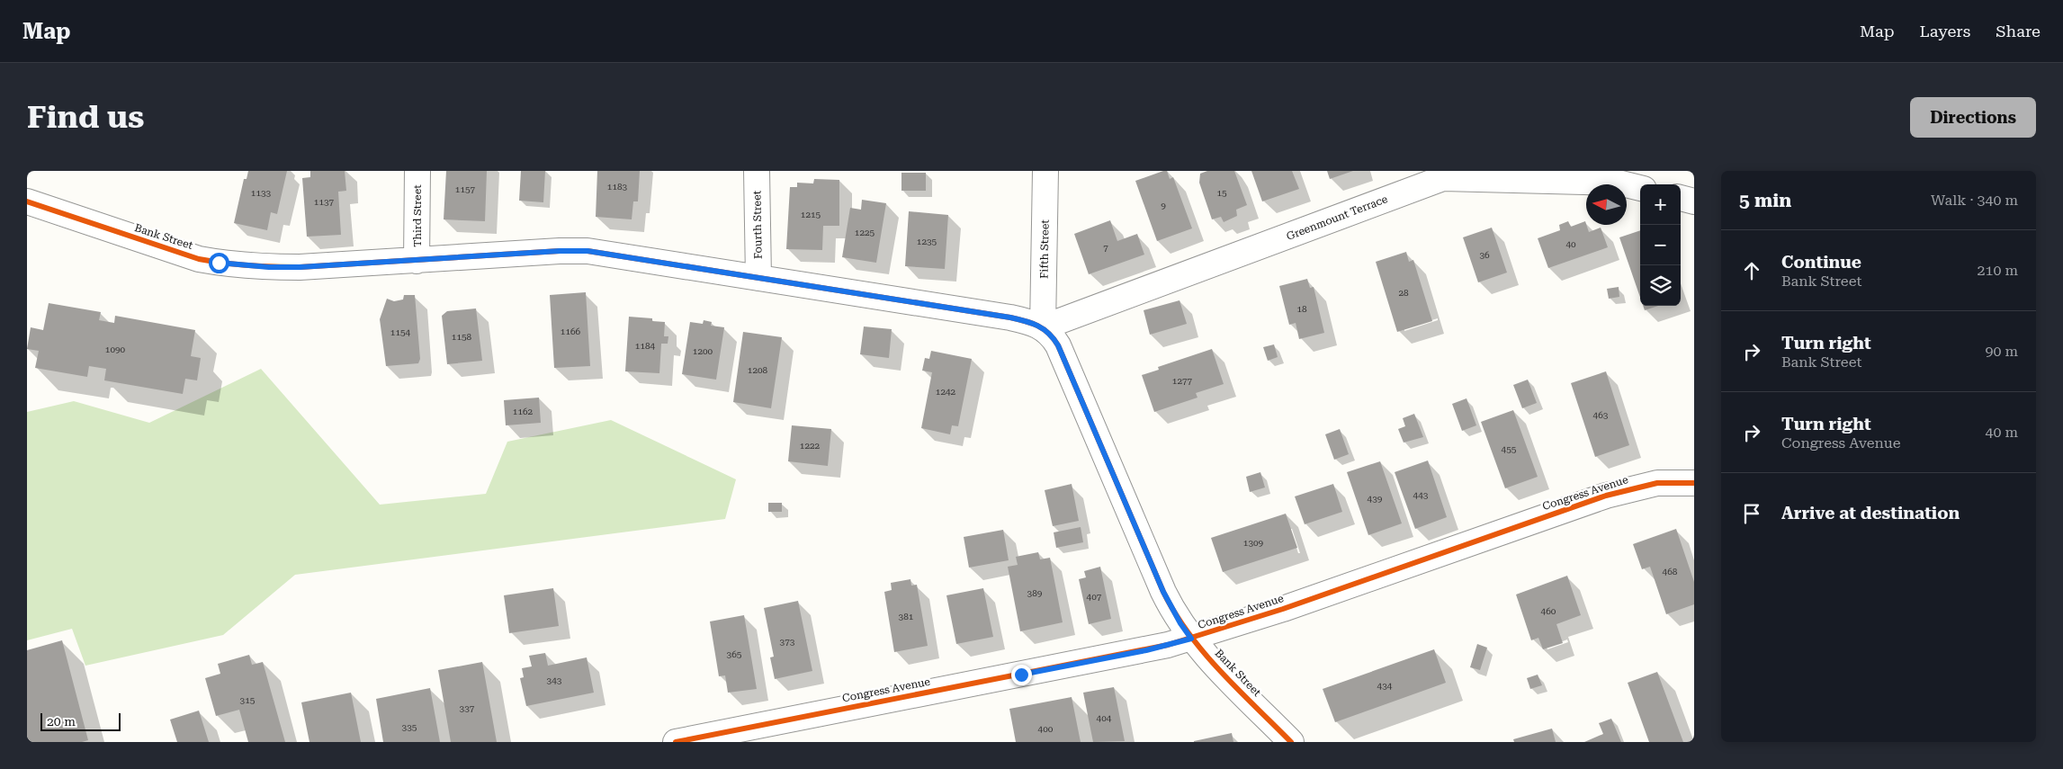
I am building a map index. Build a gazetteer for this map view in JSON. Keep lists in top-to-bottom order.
{
  "streets": {
    "street": [
      "Third Street",
      "Greenmount Terrace",
      "Fourth Street",
      "Bank Street",
      "Fifth Street",
      "Congress Avenue"
    ]
  },
  "crossings": [
    ["Third Street", "Bank Street"],
    ["Greenmount Terrace", "Bank Street"],
    ["Greenmount Terrace", "Fifth Street"],
    ["Fourth Street", "Bank Street"],
    ["Bank Street", "Fifth Street"],
    ["Bank Street", "Congress Avenue"]
  ],
  "house_numbers": [
    "1183",
    "1157",
    "1133",
    "15",
    "1137",
    "9",
    "1215",
    "1225",
    "1235",
    "40",
    "7",
    "36",
    "28",
    "18",
    "1166",
    "1154",
    "1158",
    "1184",
    "1090",
    "1200",
    "1208",
    "1277",
    "1242",
    "1162",
    "463",
    "1222",
    "455",
    "443",
    "439",
    "1309",
    "468",
    "389",
    "407",
    "460",
    "381",
    "373",
    "365",
    "343",
    "434",
    "315",
    "337",
    "404",
    "335",
    "400"
  ],
  "scale_bar": "20 m",
  "north": "left",
  "page": {
    "header": "Map",
    "nav": ["Map", "Layers", "Share"],
    "buttons": "Directions",
    "title": "Find us",
    "heading": ["5 min", "Walk · 340 m"],
    "map_buttons": ["+", "−"],
    "list": [
      ["Continue", "Bank Street", "210 m"],
      ["Turn right", "Bank Street", "90 m"],
      ["Turn right", "Congress Avenue", "40 m"],
      "Arrive at destination"
    ],
    "scale": "20 m"
  }
}
